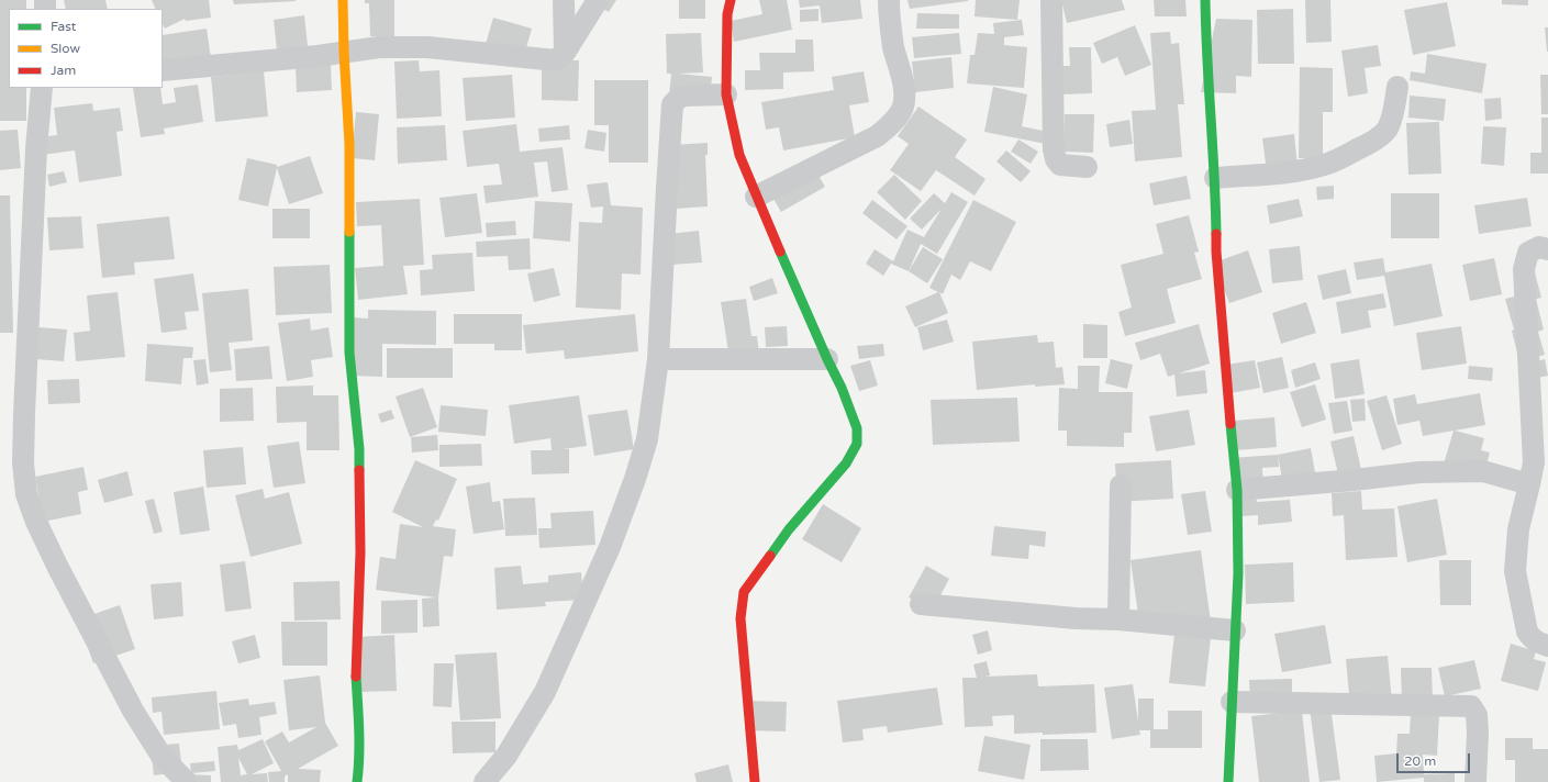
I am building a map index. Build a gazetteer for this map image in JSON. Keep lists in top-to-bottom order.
{
  "legend": ["Fast", "Slow", "Jam"],
  "scale_bar": "20 m"
}
